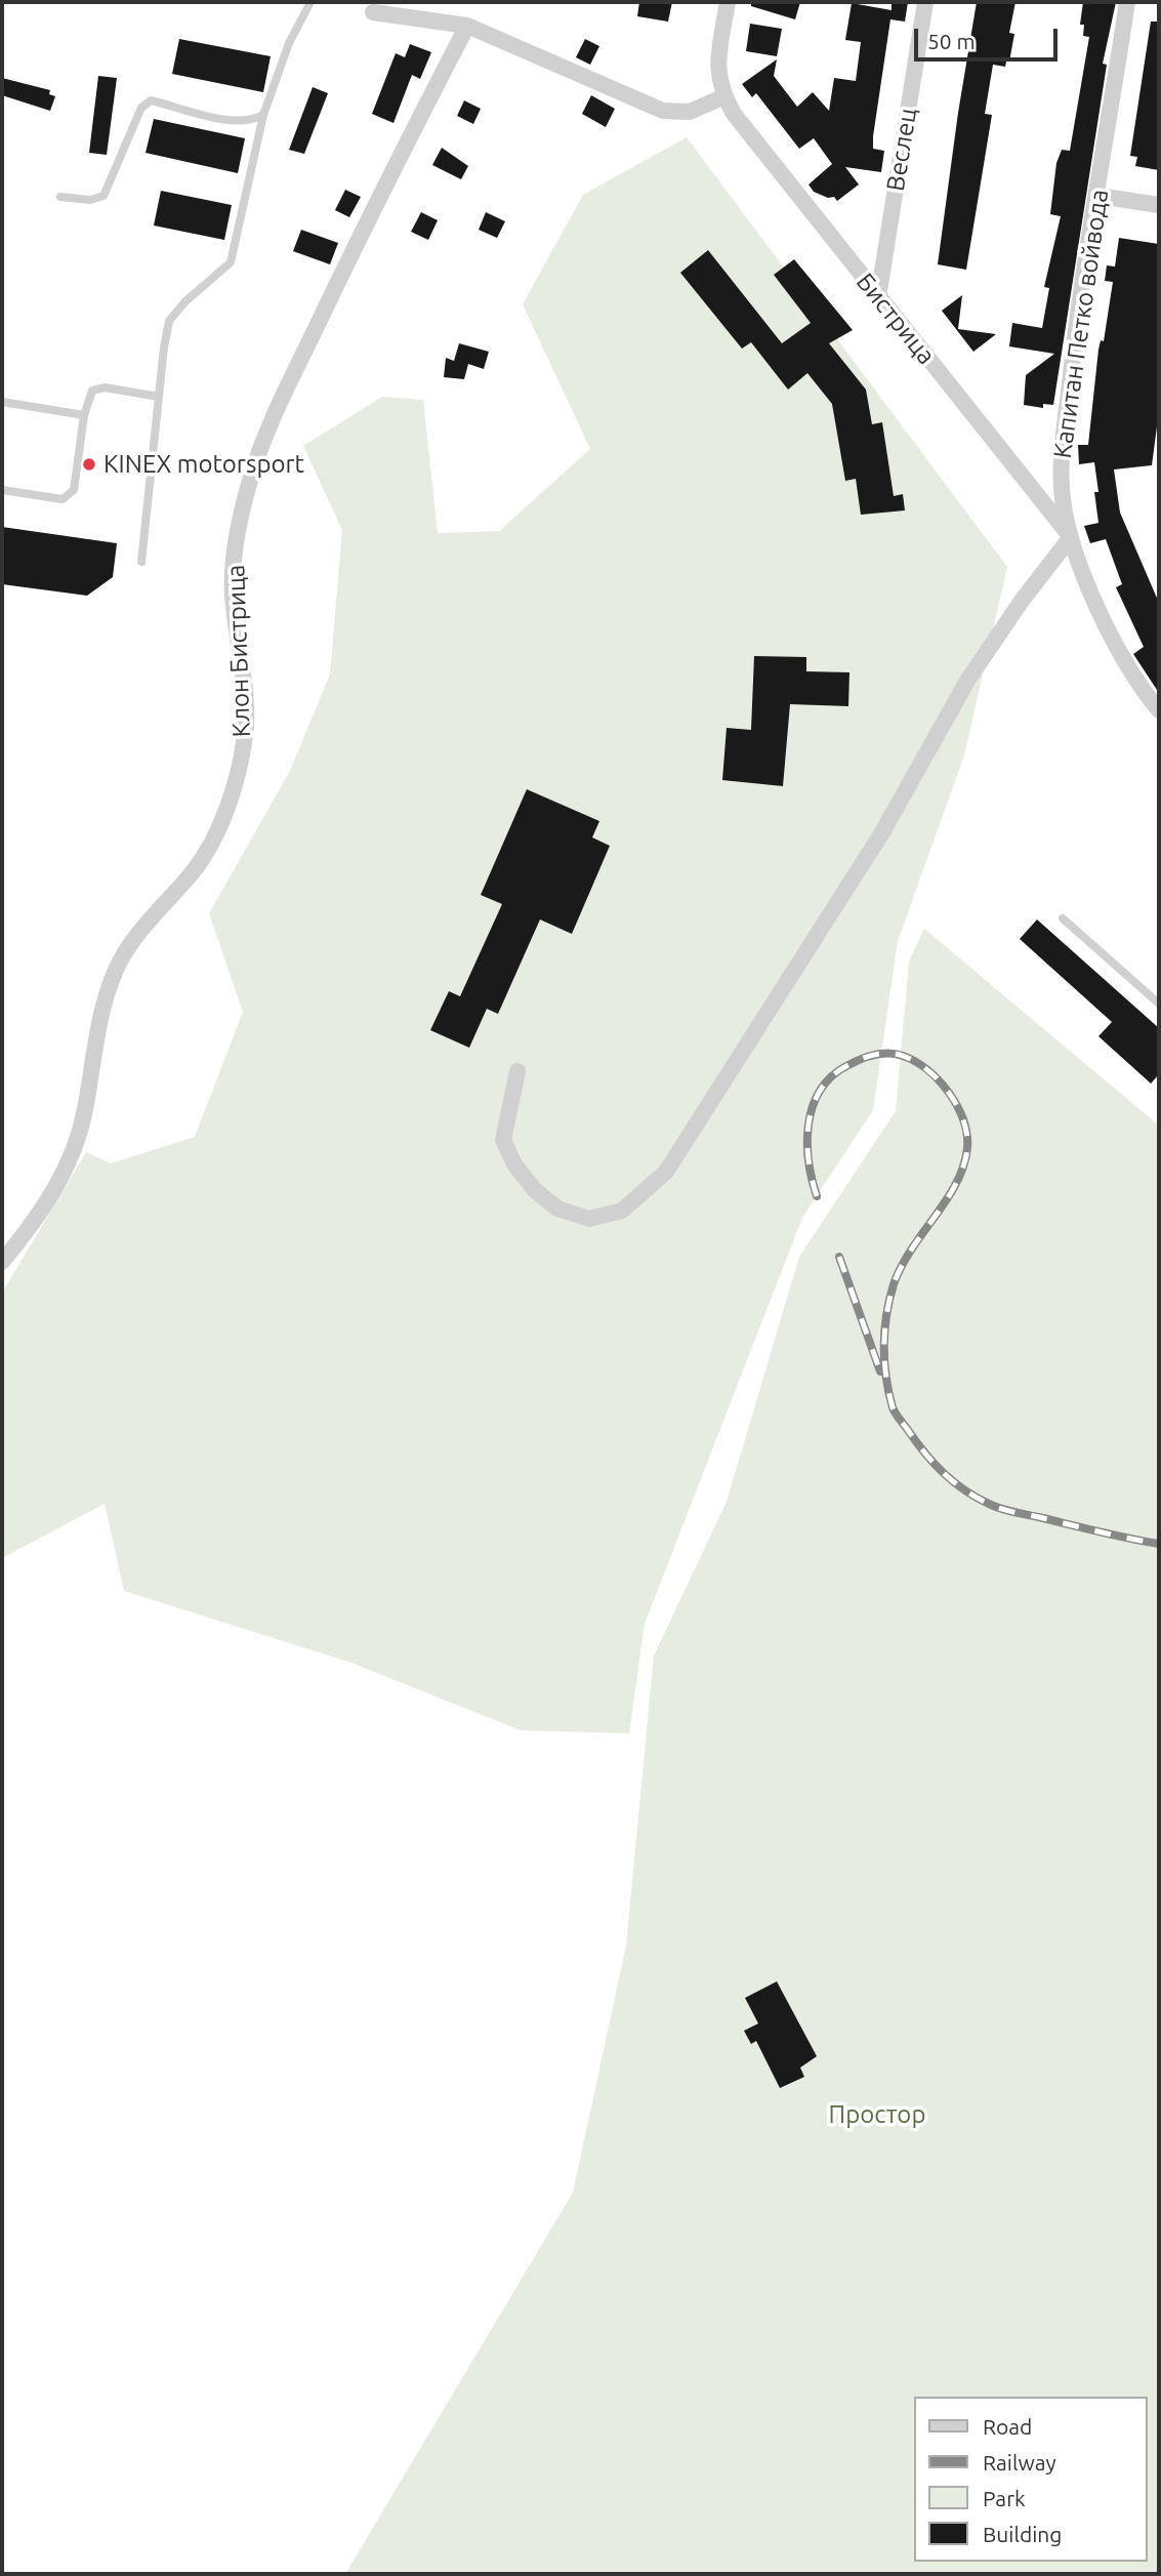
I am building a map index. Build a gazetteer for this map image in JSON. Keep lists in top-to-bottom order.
{
  "streets": {
    "street": [
      "Веслец",
      "Бистрица",
      "Капитан Петко войвода",
      "Клон Бистрица"
    ]
  },
  "crossings": [
    ["Веслец", "Бистрица"],
    ["Бистрица", "Капитан Петко войвода"]
  ],
  "parks": ["Простор"],
  "places": ["KINEX motorsport"],
  "legend": [
    "Road",
    "Railway",
    "Park",
    "Building"
  ],
  "scale_bar": "50 m"
}
